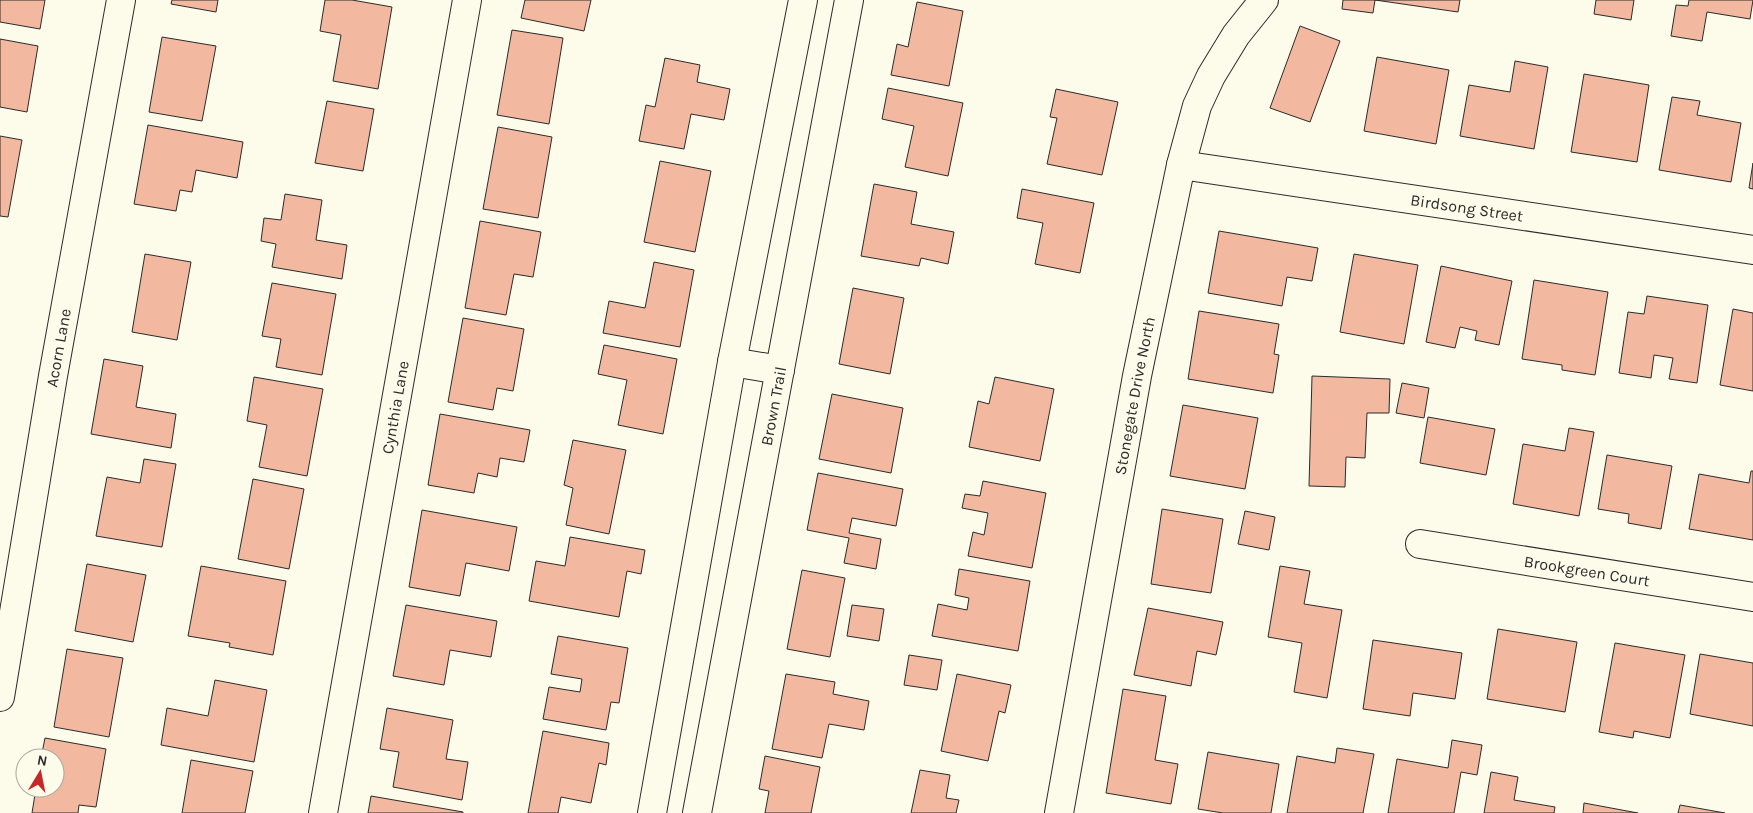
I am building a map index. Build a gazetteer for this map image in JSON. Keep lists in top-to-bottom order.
{
  "streets": {
    "street": [
      "Birdsong Street",
      "Acorn Lane",
      "Stonegate Drive North",
      "Brown Trail",
      "Cynthia Lane",
      "Brookgreen Court"
    ]
  },
  "crossings": [
    ["Birdsong Street", "Stonegate Drive North"]
  ],
  "north": "top"
}
